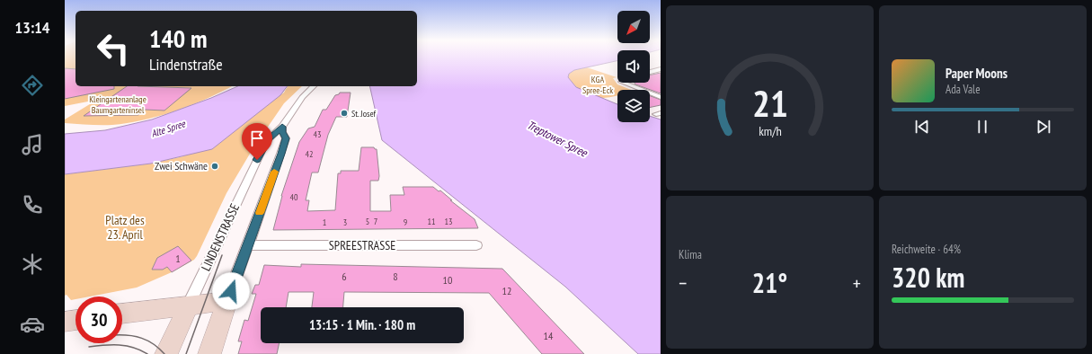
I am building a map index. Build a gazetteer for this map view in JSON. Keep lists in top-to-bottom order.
{
  "streets": {
    "main road": ["LINDENSTRASSE"],
    "street": ["SPREESTRASSE"]
  },
  "water": ["Alte Spree", "Treptower Spree"],
  "parks": ["KGA Spree-Eck", "Kleingartenanlage Baumgarteninsel", "Platz des 23. April"],
  "places": ["St. Josef", "Zwei Schwäne"],
  "house_numbers": [
    "43",
    "42",
    "40",
    "5",
    "7",
    "11",
    "13",
    "1",
    "3",
    "9",
    "1",
    "6",
    "8",
    "10",
    "12",
    "14"
  ],
  "north": "bottom left",
  "page": {
    "tabs": "13:14",
    "turn": ["140 m", "Lindenstraße"],
    "song": ["Paper Moons", "Ada Vale"],
    "tile": [
      "Klima",
      ["Reichweite · 64%", "320 km"]
    ],
    "heat": ["−", "21°", "+"],
    "limit": "30",
    "trip": "13:15 · 1 Min. · 180 m",
    "gauge": ["21", "km/h"]
  }
}
